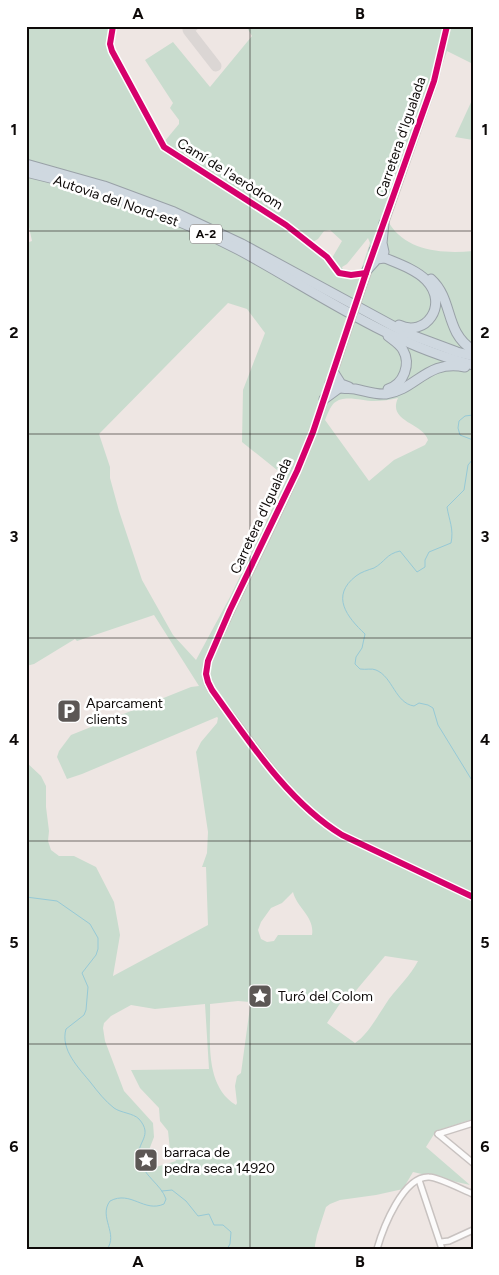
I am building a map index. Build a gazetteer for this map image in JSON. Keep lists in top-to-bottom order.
{
  "streets": {
    "highway": ["Autovia del Nord-est", "A-2"],
    "street": ["Carretera d'Igualada", "Camí de l'aeròdrom"]
  },
  "crossings": [
    ["Carretera d'Igualada", "Camí de l'aeròdrom"]
  ],
  "places": {
    "parking": ["Aparcament clients"],
    "place": ["Turó del Colom", "barraca de pedra seca 14920"]
  },
  "grid": {
    "columns": ["A", "B"],
    "rows": [
      "1",
      "2",
      "3",
      "4",
      "5",
      "6"
    ]
  }
}
